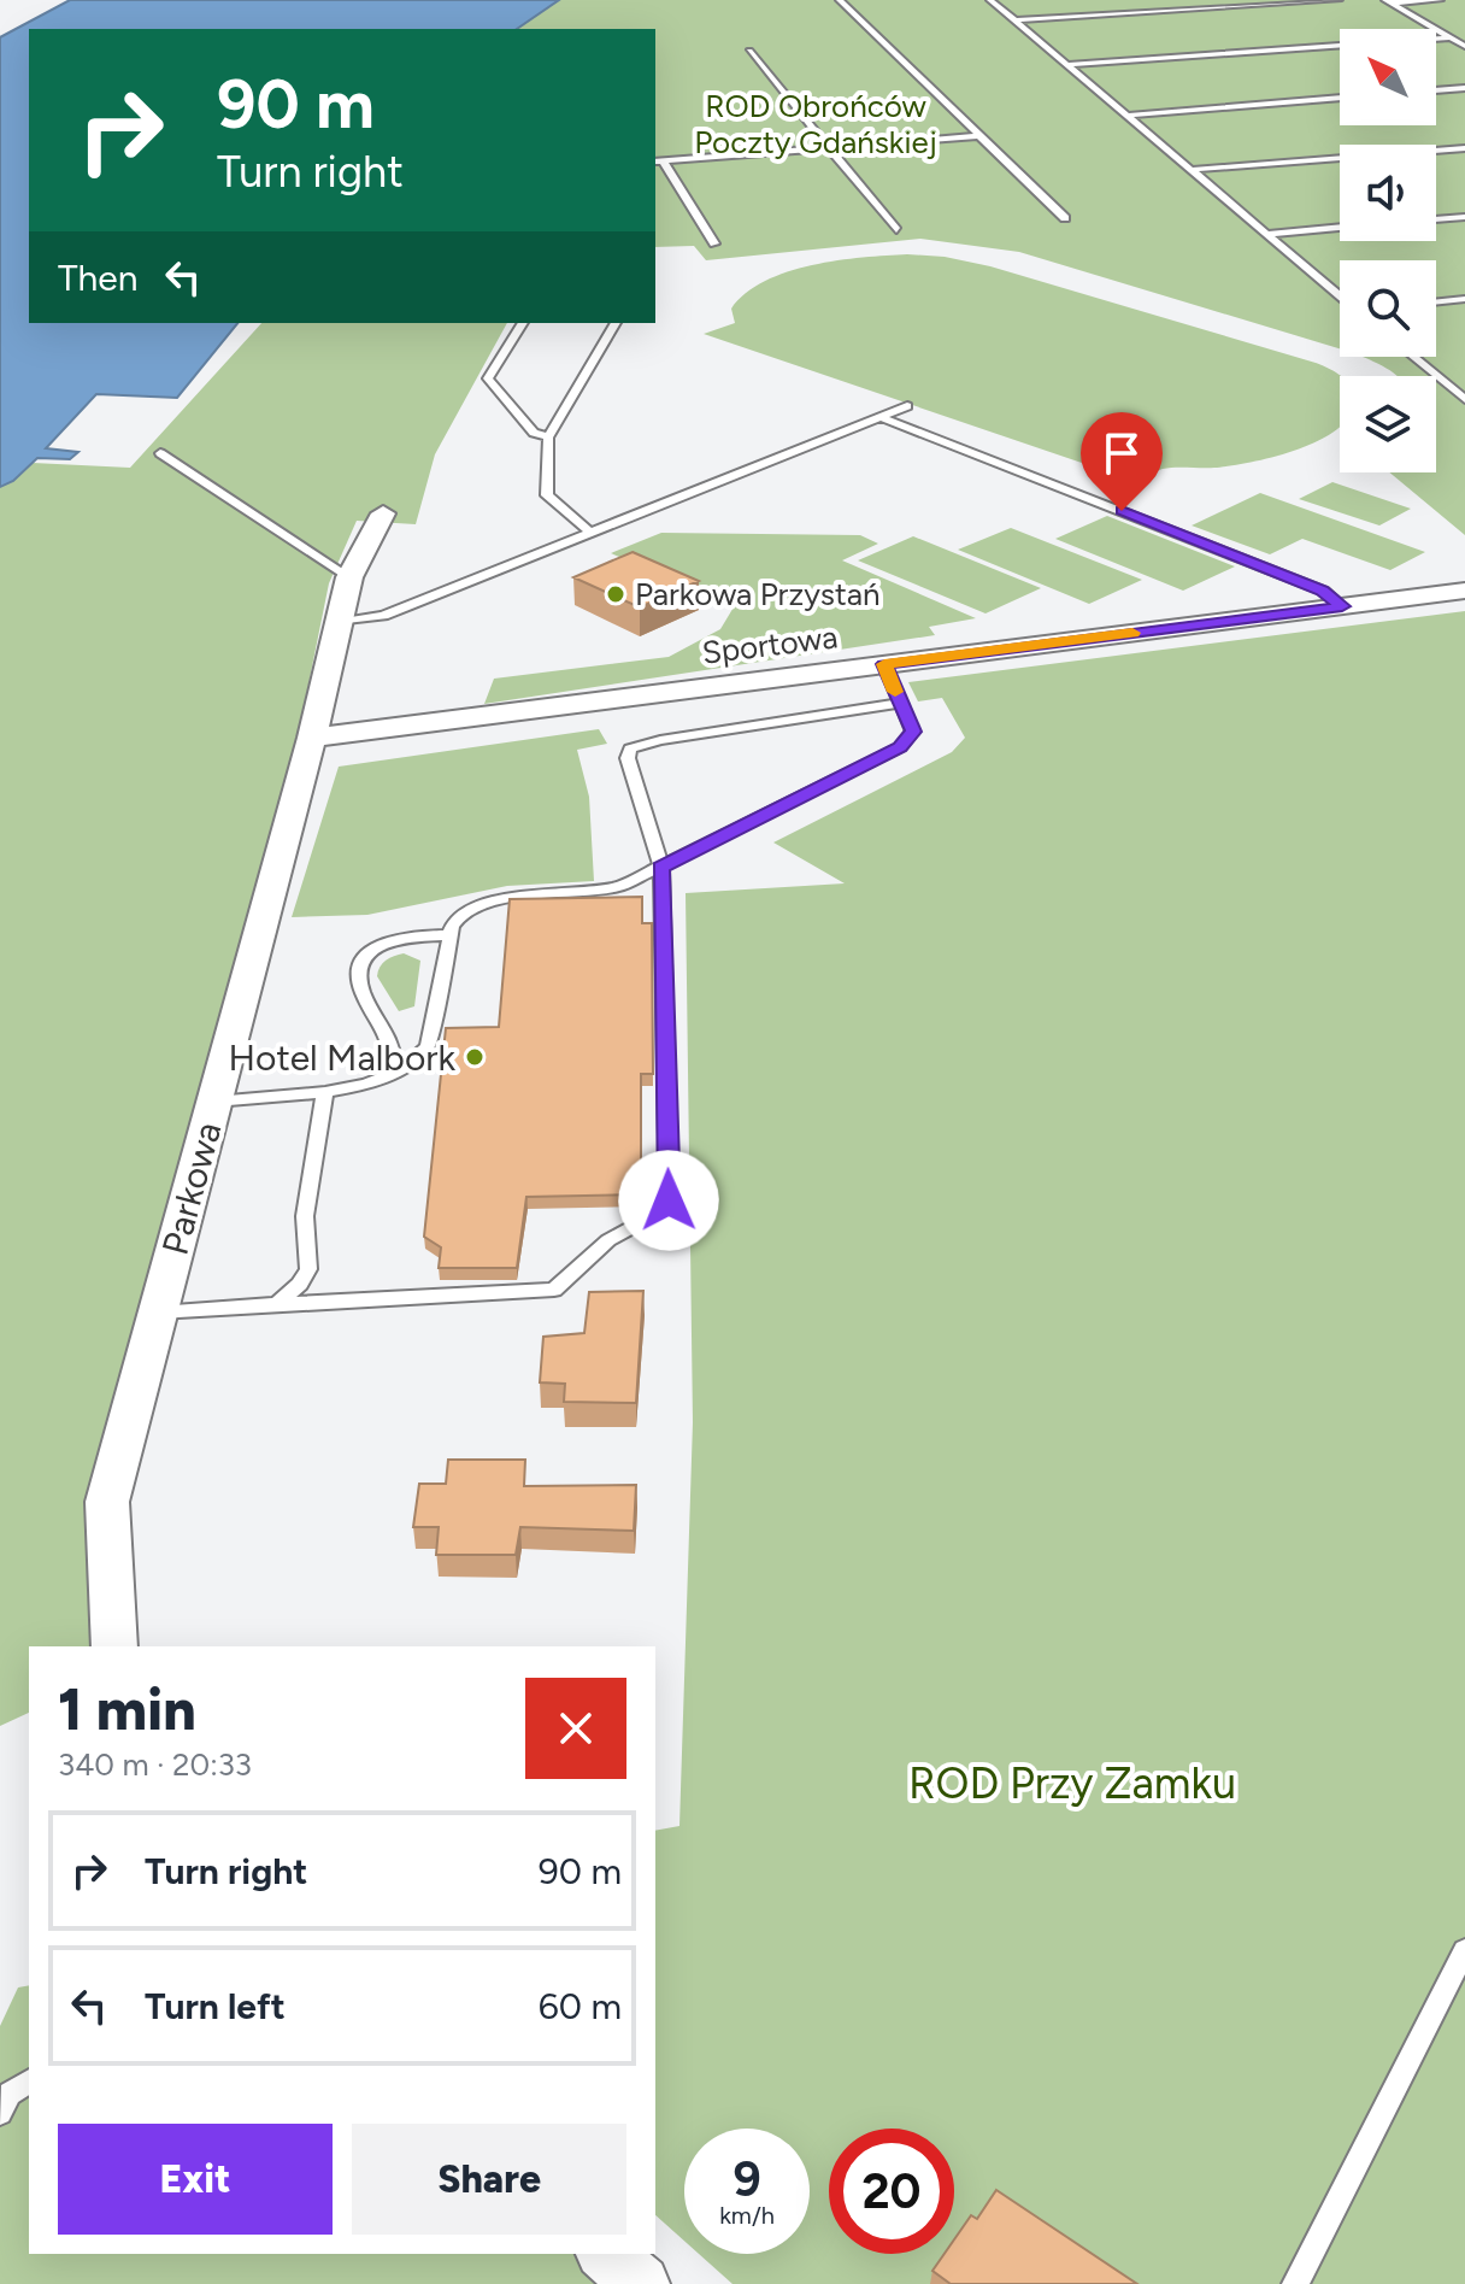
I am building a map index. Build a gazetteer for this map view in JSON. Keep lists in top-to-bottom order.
{
  "streets": {
    "street": ["Sportowa", "Parkowa"]
  },
  "crossings": [
    ["Sportowa", "Parkowa"]
  ],
  "parks": ["ROD Obrońców Poczty Gdańskiej", "ROD Przy Zamku"],
  "places": ["Parkowa Przystań", "Hotel Malbork"],
  "north": "top left",
  "page": {
    "turn": ["90 m", "Turn right"],
    "then": "Then",
    "heading": ["1 min", "340 m · 20:33"],
    "list": [
      {
        "name": "Turn right",
        "value": "90 m"
      },
      {
        "name": "Turn left",
        "value": "60 m"
      }
    ],
    "buttons": ["Exit", "Share"],
    "speed": "9 km/h",
    "limit": "20"
  }
}
